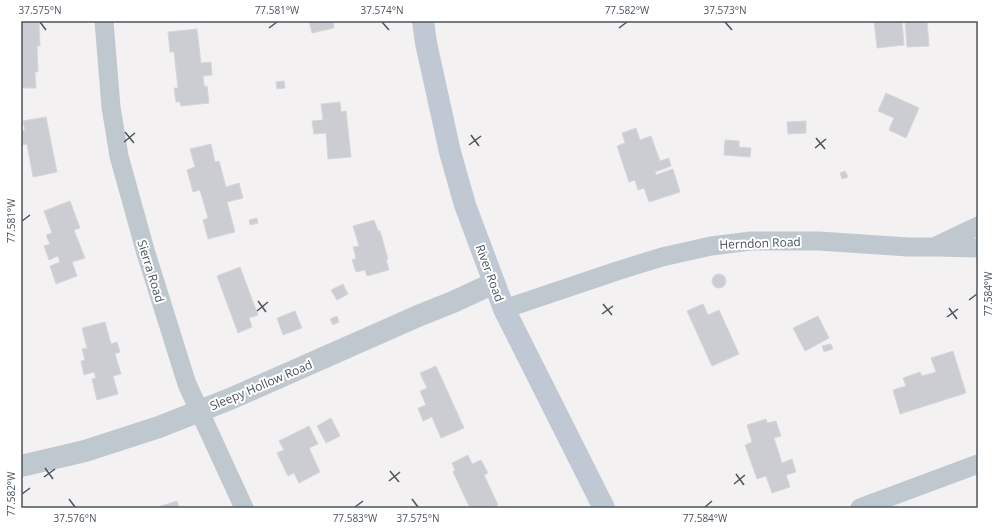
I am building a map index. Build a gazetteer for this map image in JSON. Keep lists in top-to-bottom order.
{
  "streets": {
    "main road": ["River Road"],
    "street": ["Herndon Road", "Sierra Road", "Sleepy Hollow Road"]
  },
  "crossings": [
    ["Herndon Road", "River Road"],
    ["Sierra Road", "Sleepy Hollow Road"],
    ["River Road", "Sleepy Hollow Road"]
  ],
  "coordinates": [
    "37.575°N",
    "77.581°W",
    "37.574°N",
    "77.582°W",
    "37.573°N",
    "77.584°W",
    "37.576°N",
    "77.583°W"
  ]
}
